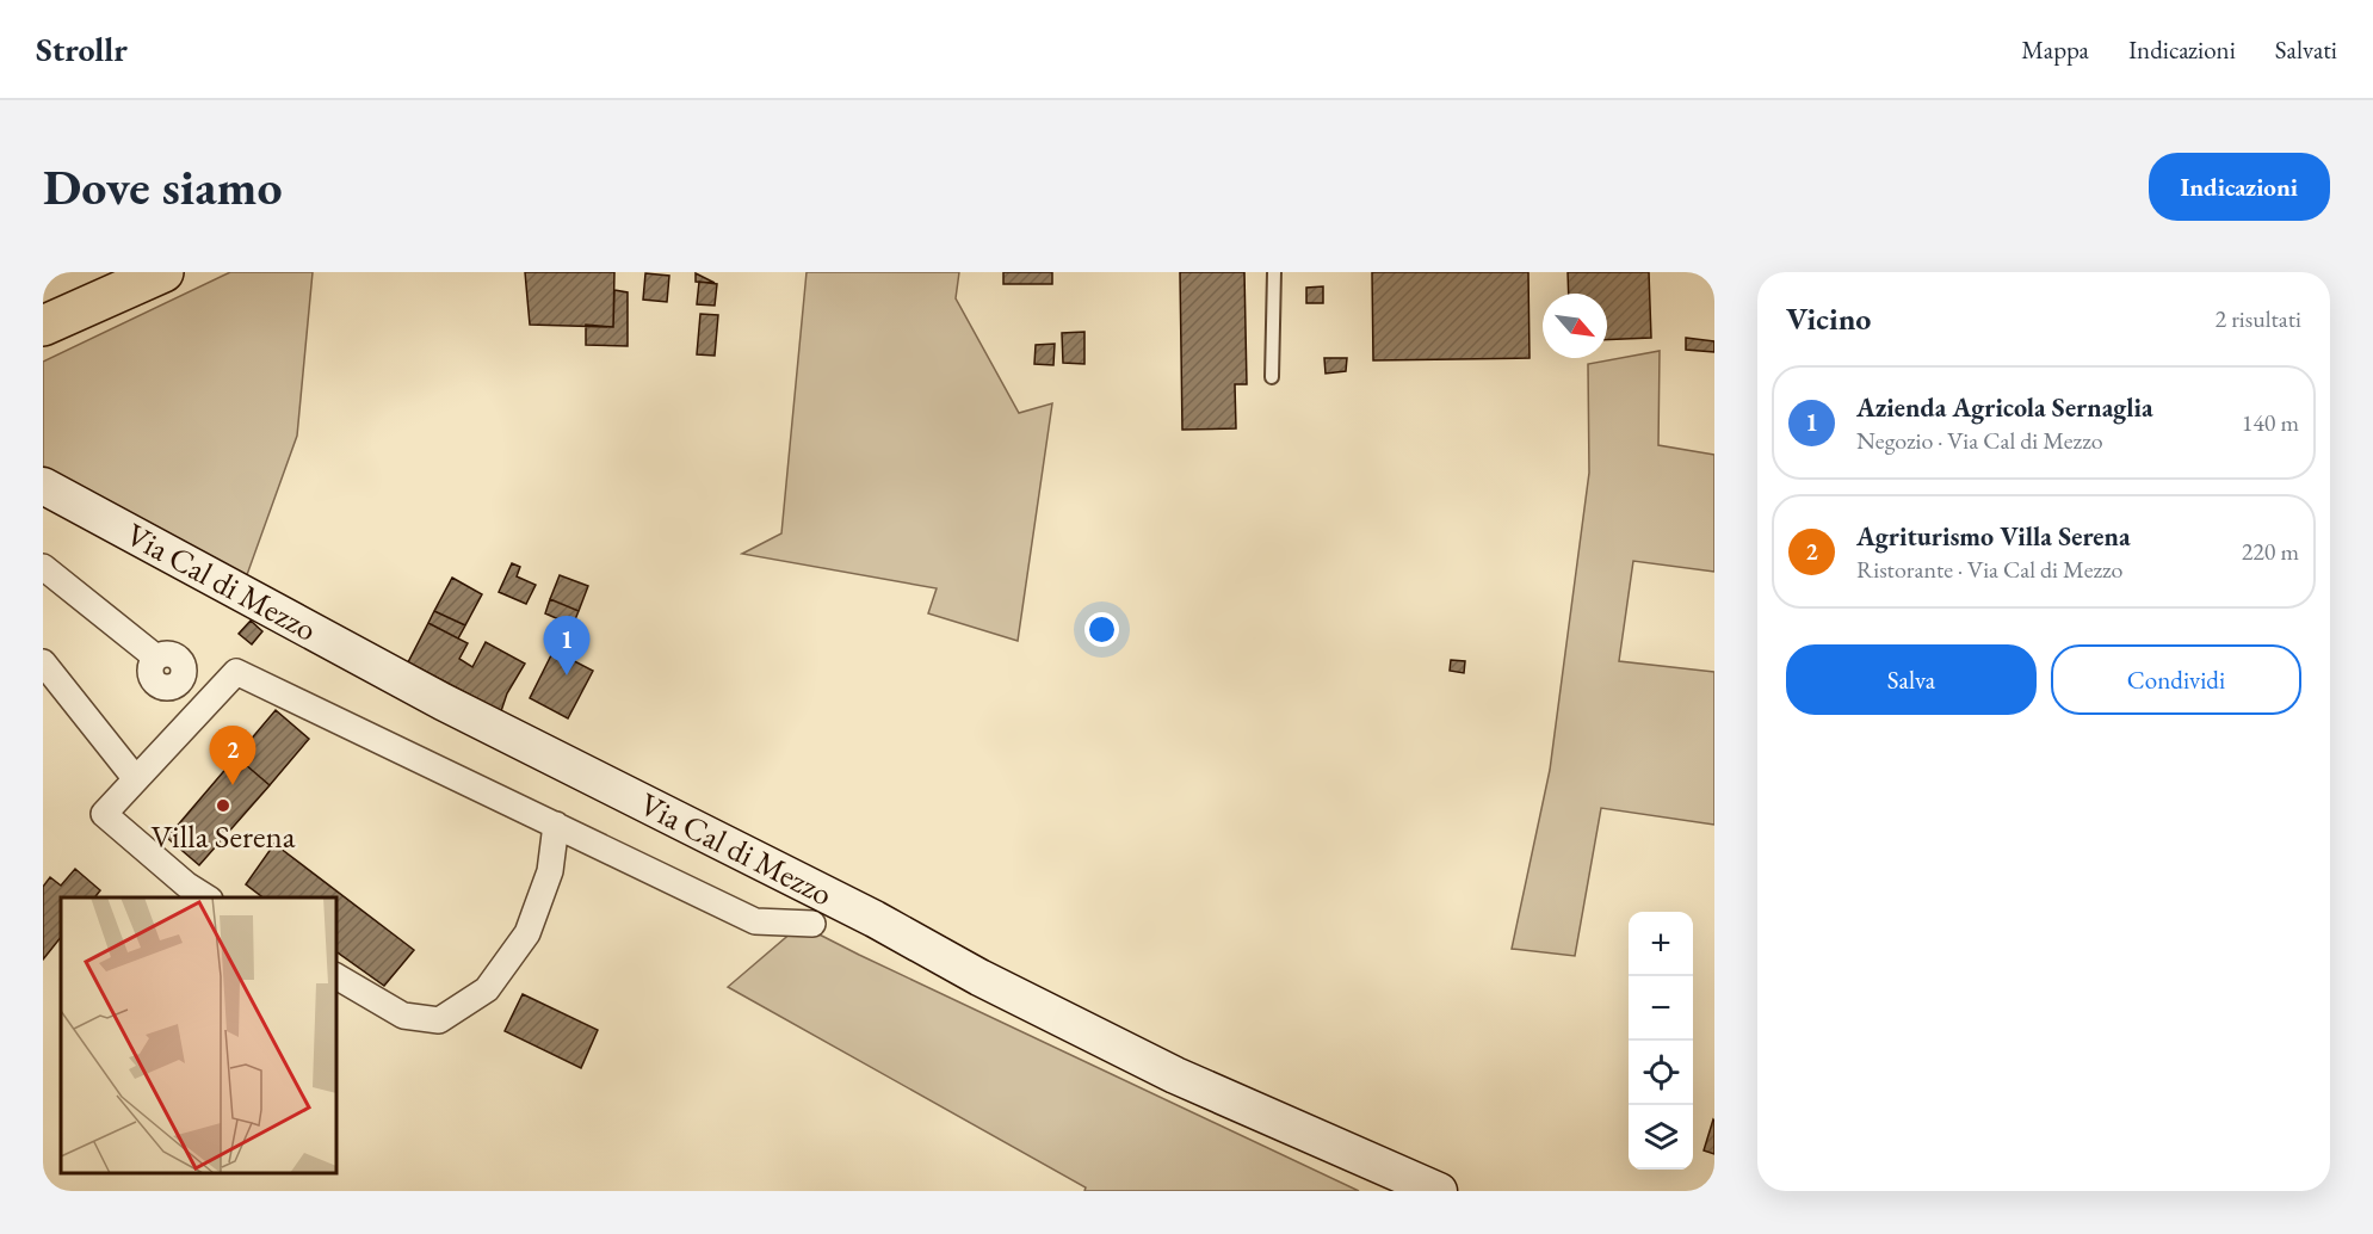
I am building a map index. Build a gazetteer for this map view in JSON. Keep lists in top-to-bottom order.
{
  "streets": {
    "street": ["Via Cal di Mezzo"]
  },
  "places": ["Villa Serena"],
  "north": "bottom right",
  "page": {
    "header": "Strollr",
    "nav": ["Mappa", "Indicazioni", "Salvati"],
    "buttons": [
      "Indicazioni",
      ["Salva", "Condividi"]
    ],
    "title": "Dove siamo",
    "heading": ["Vicino", "2 risultati"],
    "list": [
      {
        "mark": "1",
        "name": "Azienda Agricola Sernaglia",
        "note": "Negozio · Via Cal di Mezzo",
        "value": "140 m"
      },
      {
        "mark": "2",
        "name": "Agriturismo Villa Serena",
        "note": "Ristorante · Via Cal di Mezzo",
        "value": "220 m"
      }
    ],
    "pins": ["1", "2"],
    "map_buttons": ["+", "−"]
  }
}
